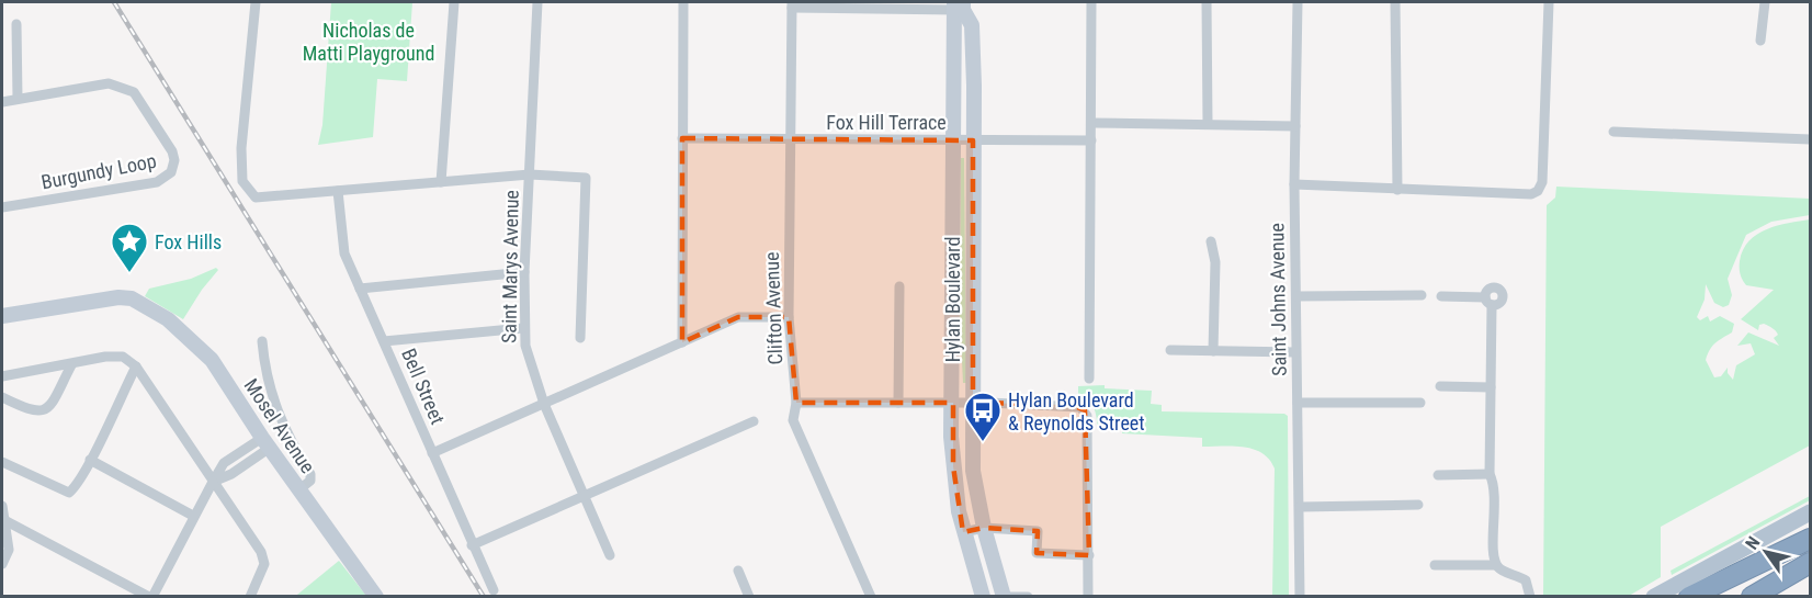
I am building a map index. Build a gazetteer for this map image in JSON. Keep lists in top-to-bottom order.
{
  "streets": {
    "main road": ["Hylan Boulevard", "Mosel Avenue"],
    "street": [
      "Fox Hill Terrace",
      "Burgundy Loop",
      "Saint Marys Avenue",
      "Saint Johns Avenue",
      "Clifton Avenue",
      "Bell Street"
    ]
  },
  "crossings": [
    ["Fox Hill Terrace", "Hylan Boulevard"],
    ["Fox Hill Terrace", "Clifton Avenue"]
  ],
  "parks": ["Nicholas de Matti Playground"],
  "places": {
    "place": ["Fox Hills"],
    "bus stop": ["Hylan Boulevard & Reynolds Street"]
  },
  "north": "top left"
}
